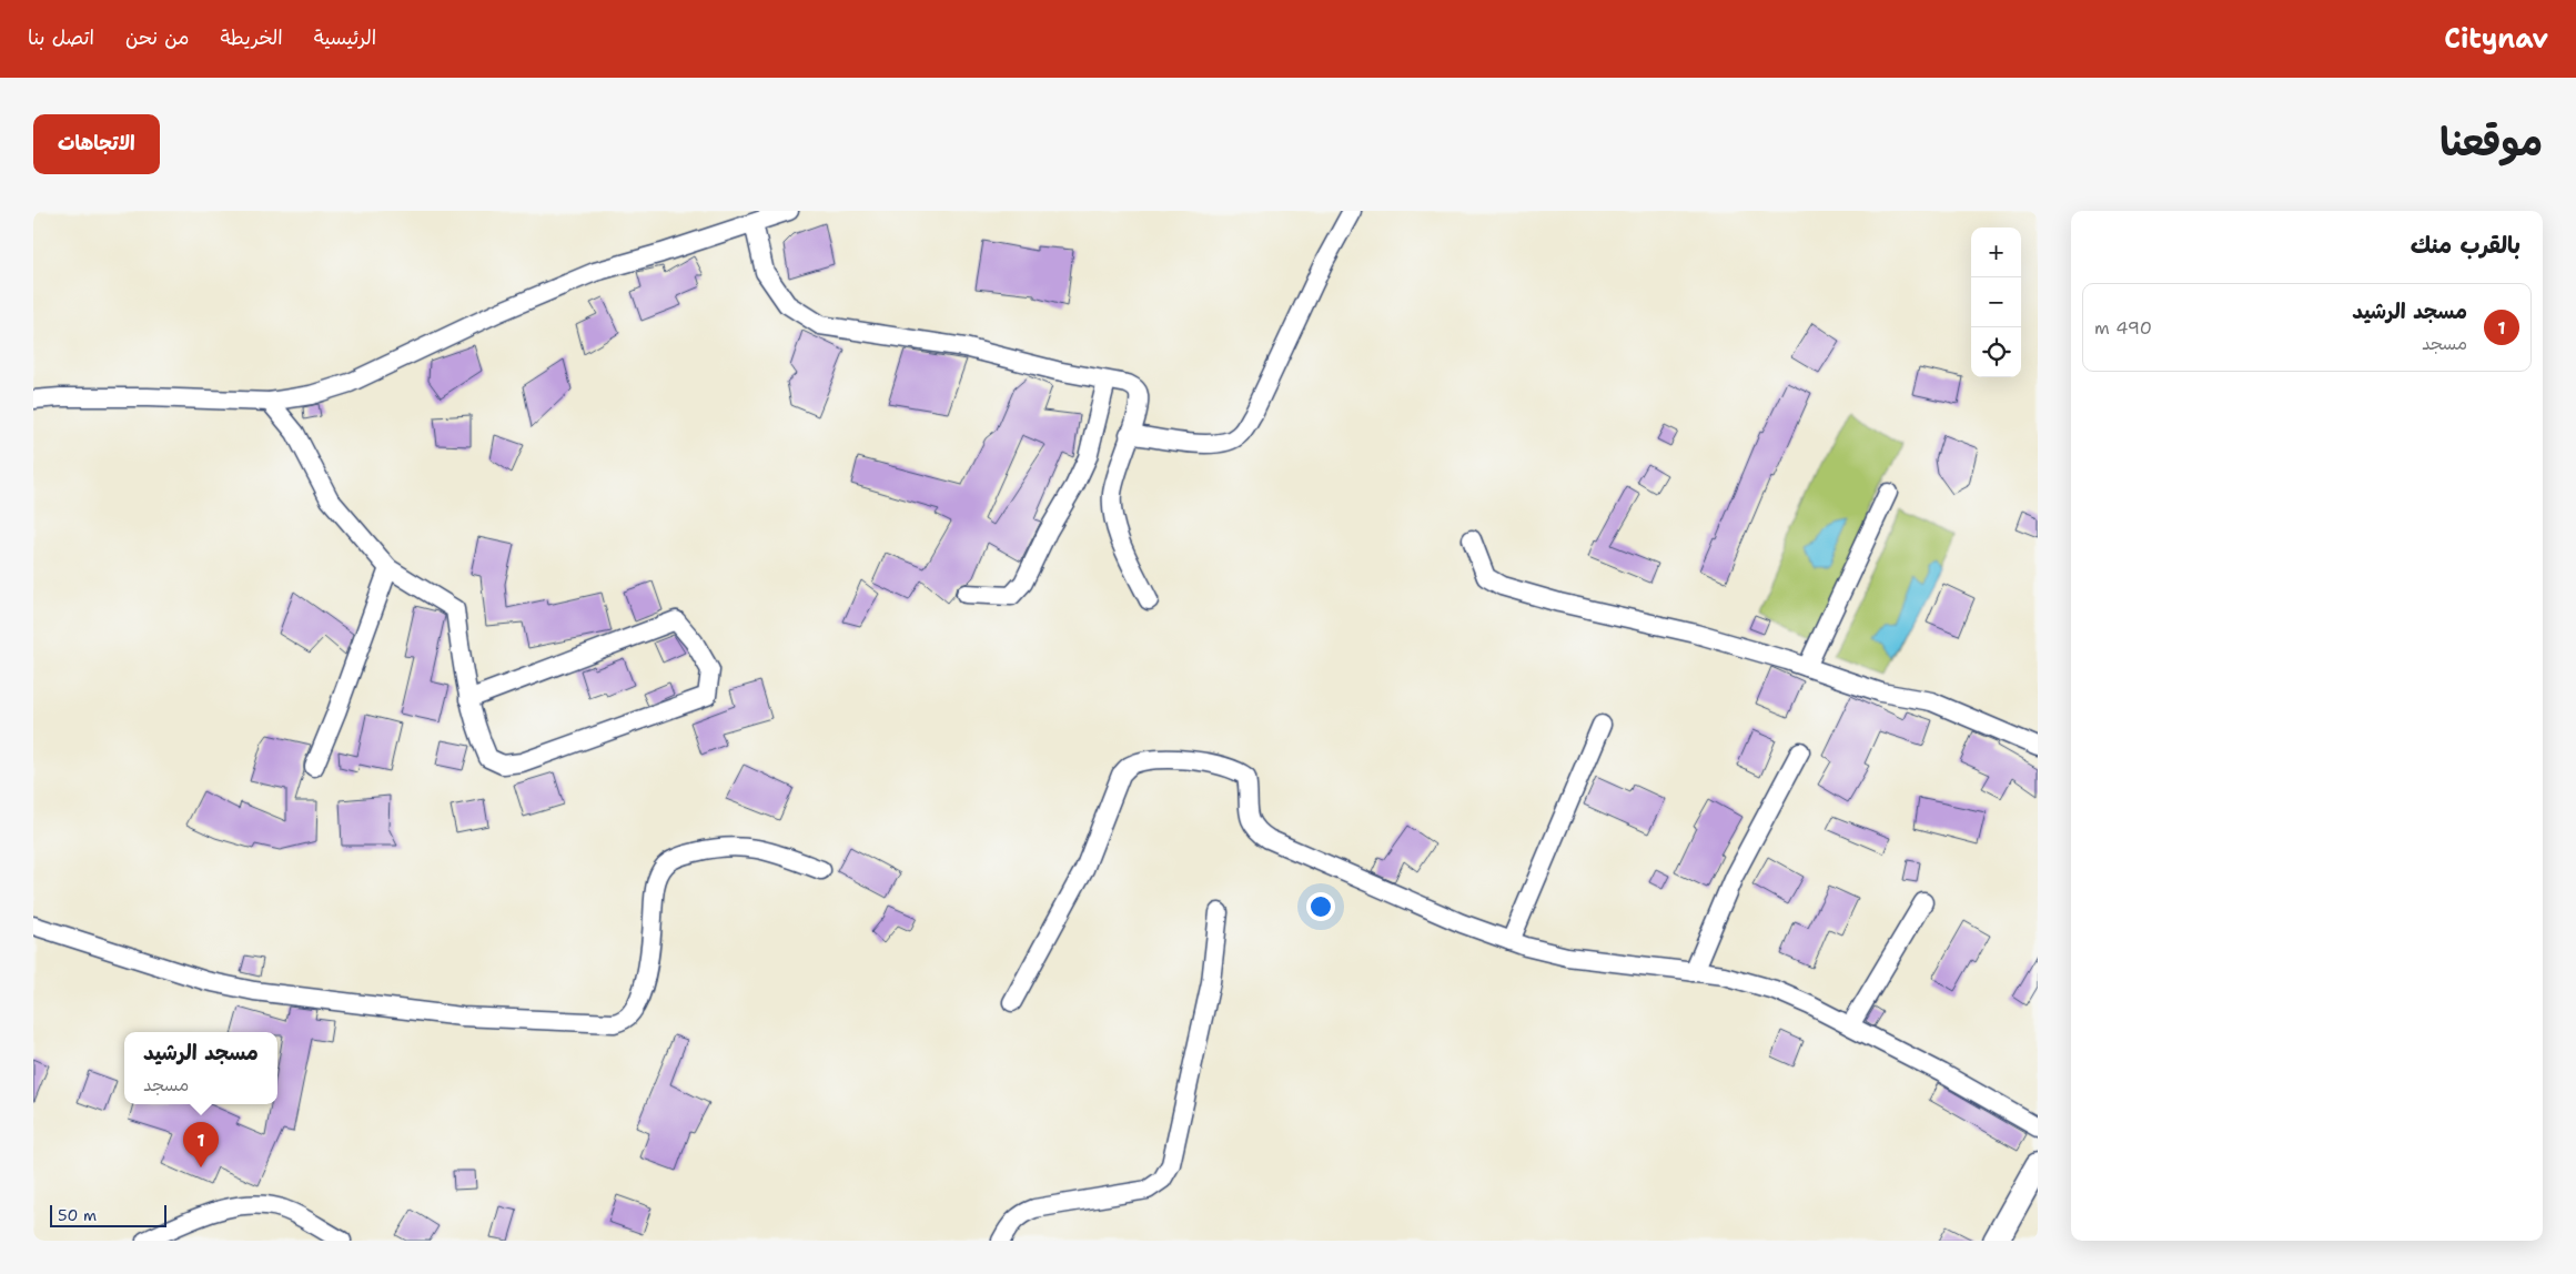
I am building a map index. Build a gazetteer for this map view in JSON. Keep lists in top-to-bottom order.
{
  "scale_bar": "50 m",
  "page": {
    "header": "Citynav",
    "nav": [
      "الرئيسية",
      "الخريطة",
      "من نحن",
      "اتصل بنا"
    ],
    "title": "موقعنا",
    "buttons": "الاتجاهات",
    "heading": "بالقرب منك",
    "map_buttons": ["+", "−"],
    "list": [
      {
        "mark": "1",
        "name": "مسجد الرشيد",
        "note": "مسجد",
        "value": "490 m"
      }
    ],
    "popup": ["مسجد الرشيد", "مسجد"],
    "pins": "1",
    "scale": "50 m"
  }
}
